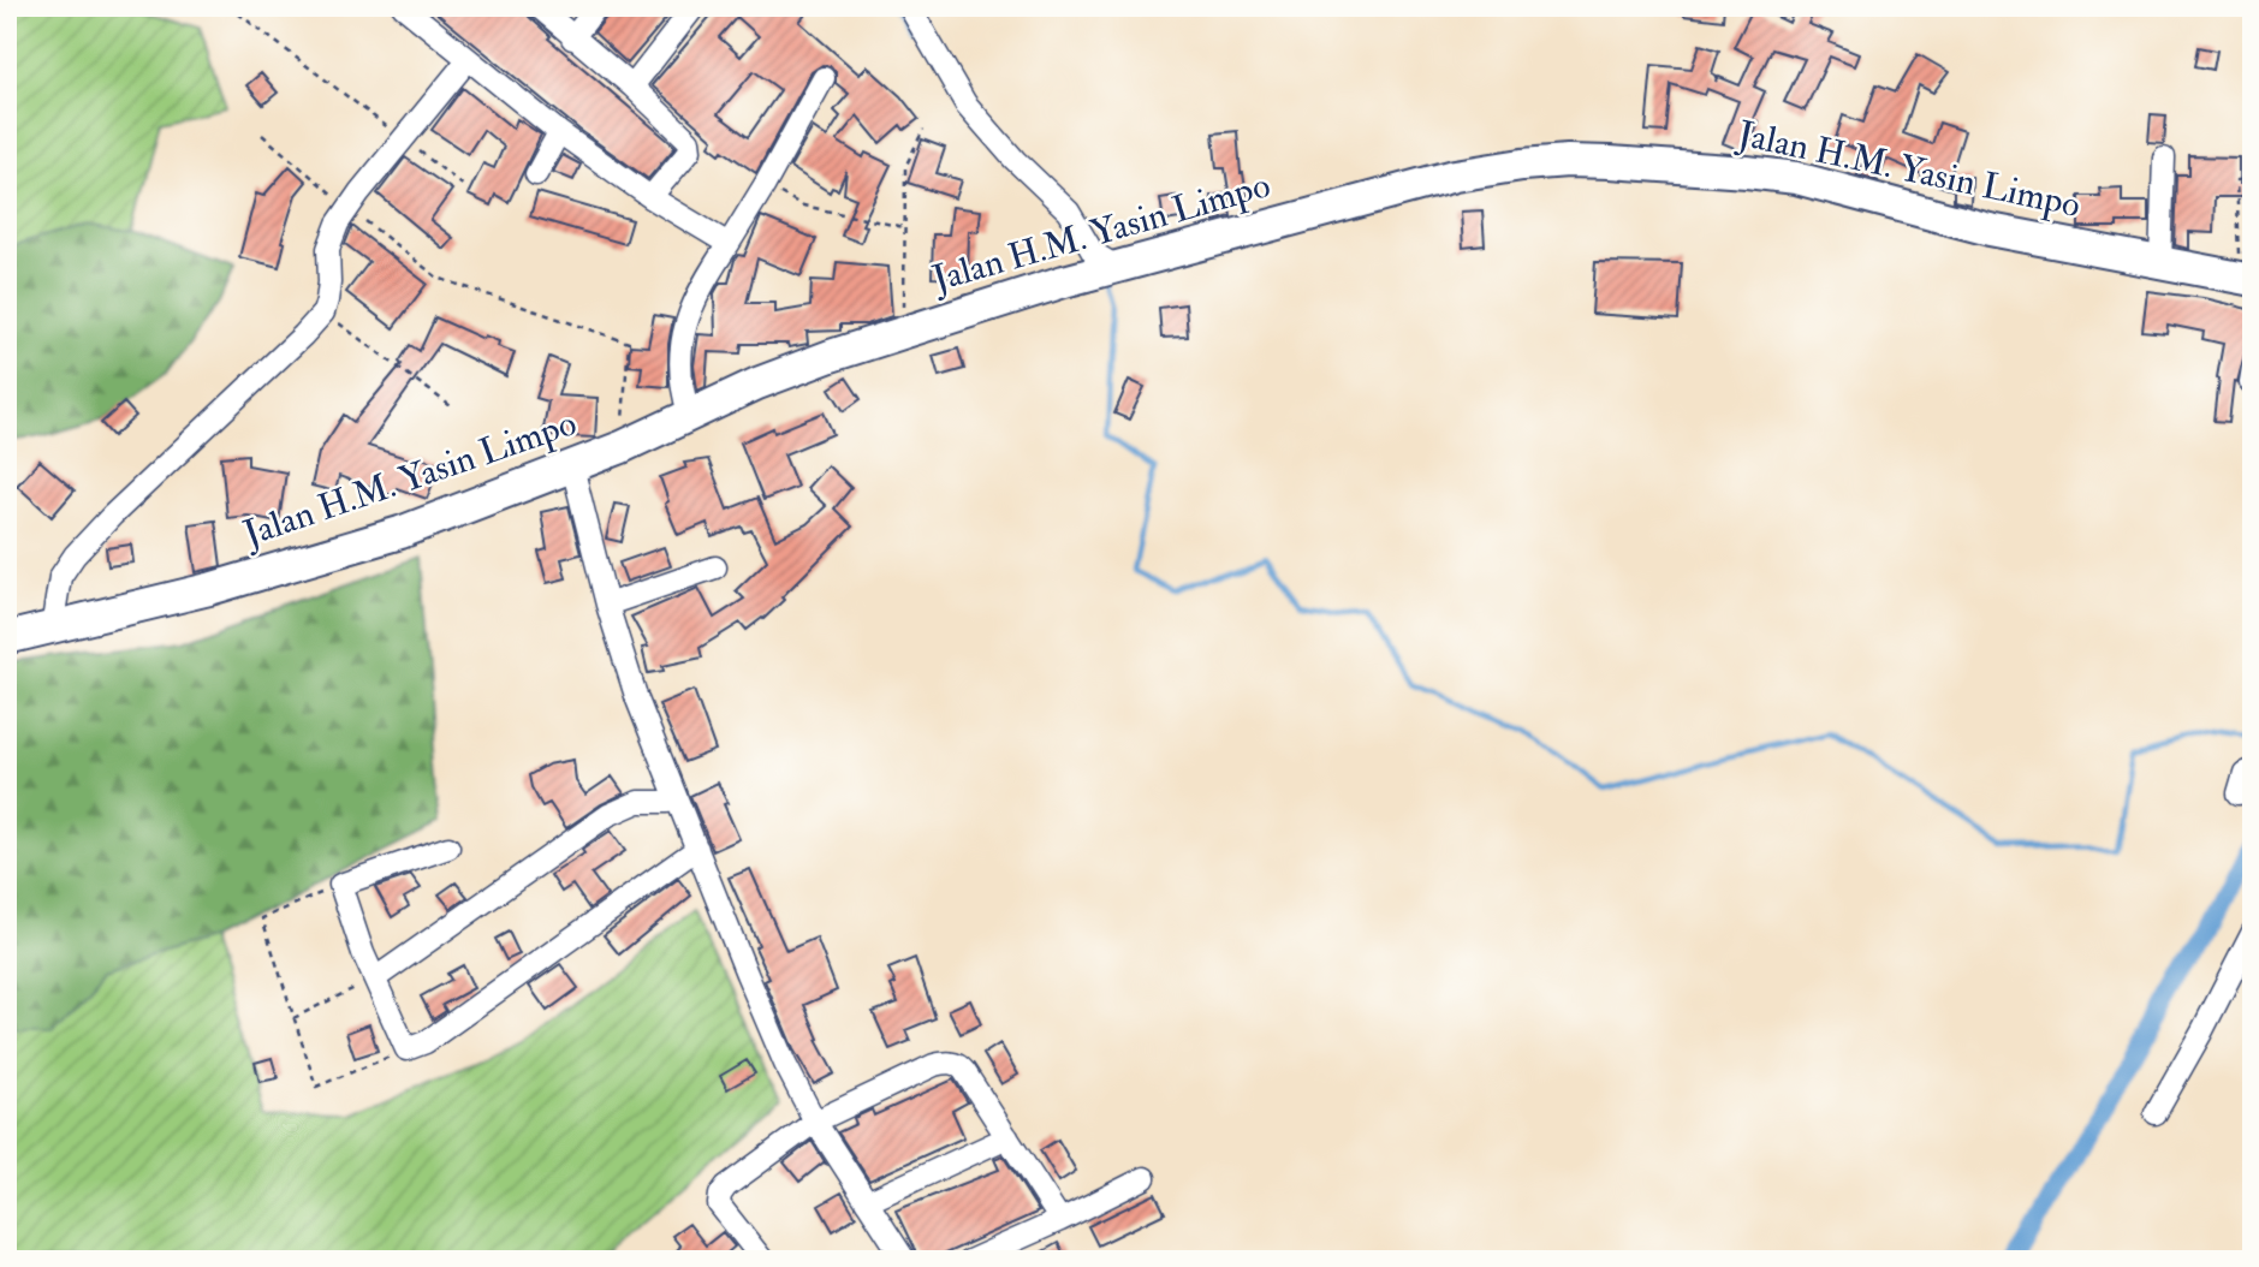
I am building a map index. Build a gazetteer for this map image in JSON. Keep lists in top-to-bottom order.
{
  "streets": {
    "main road": ["Jalan H.M. Yasin Limpo"]
  }
}
